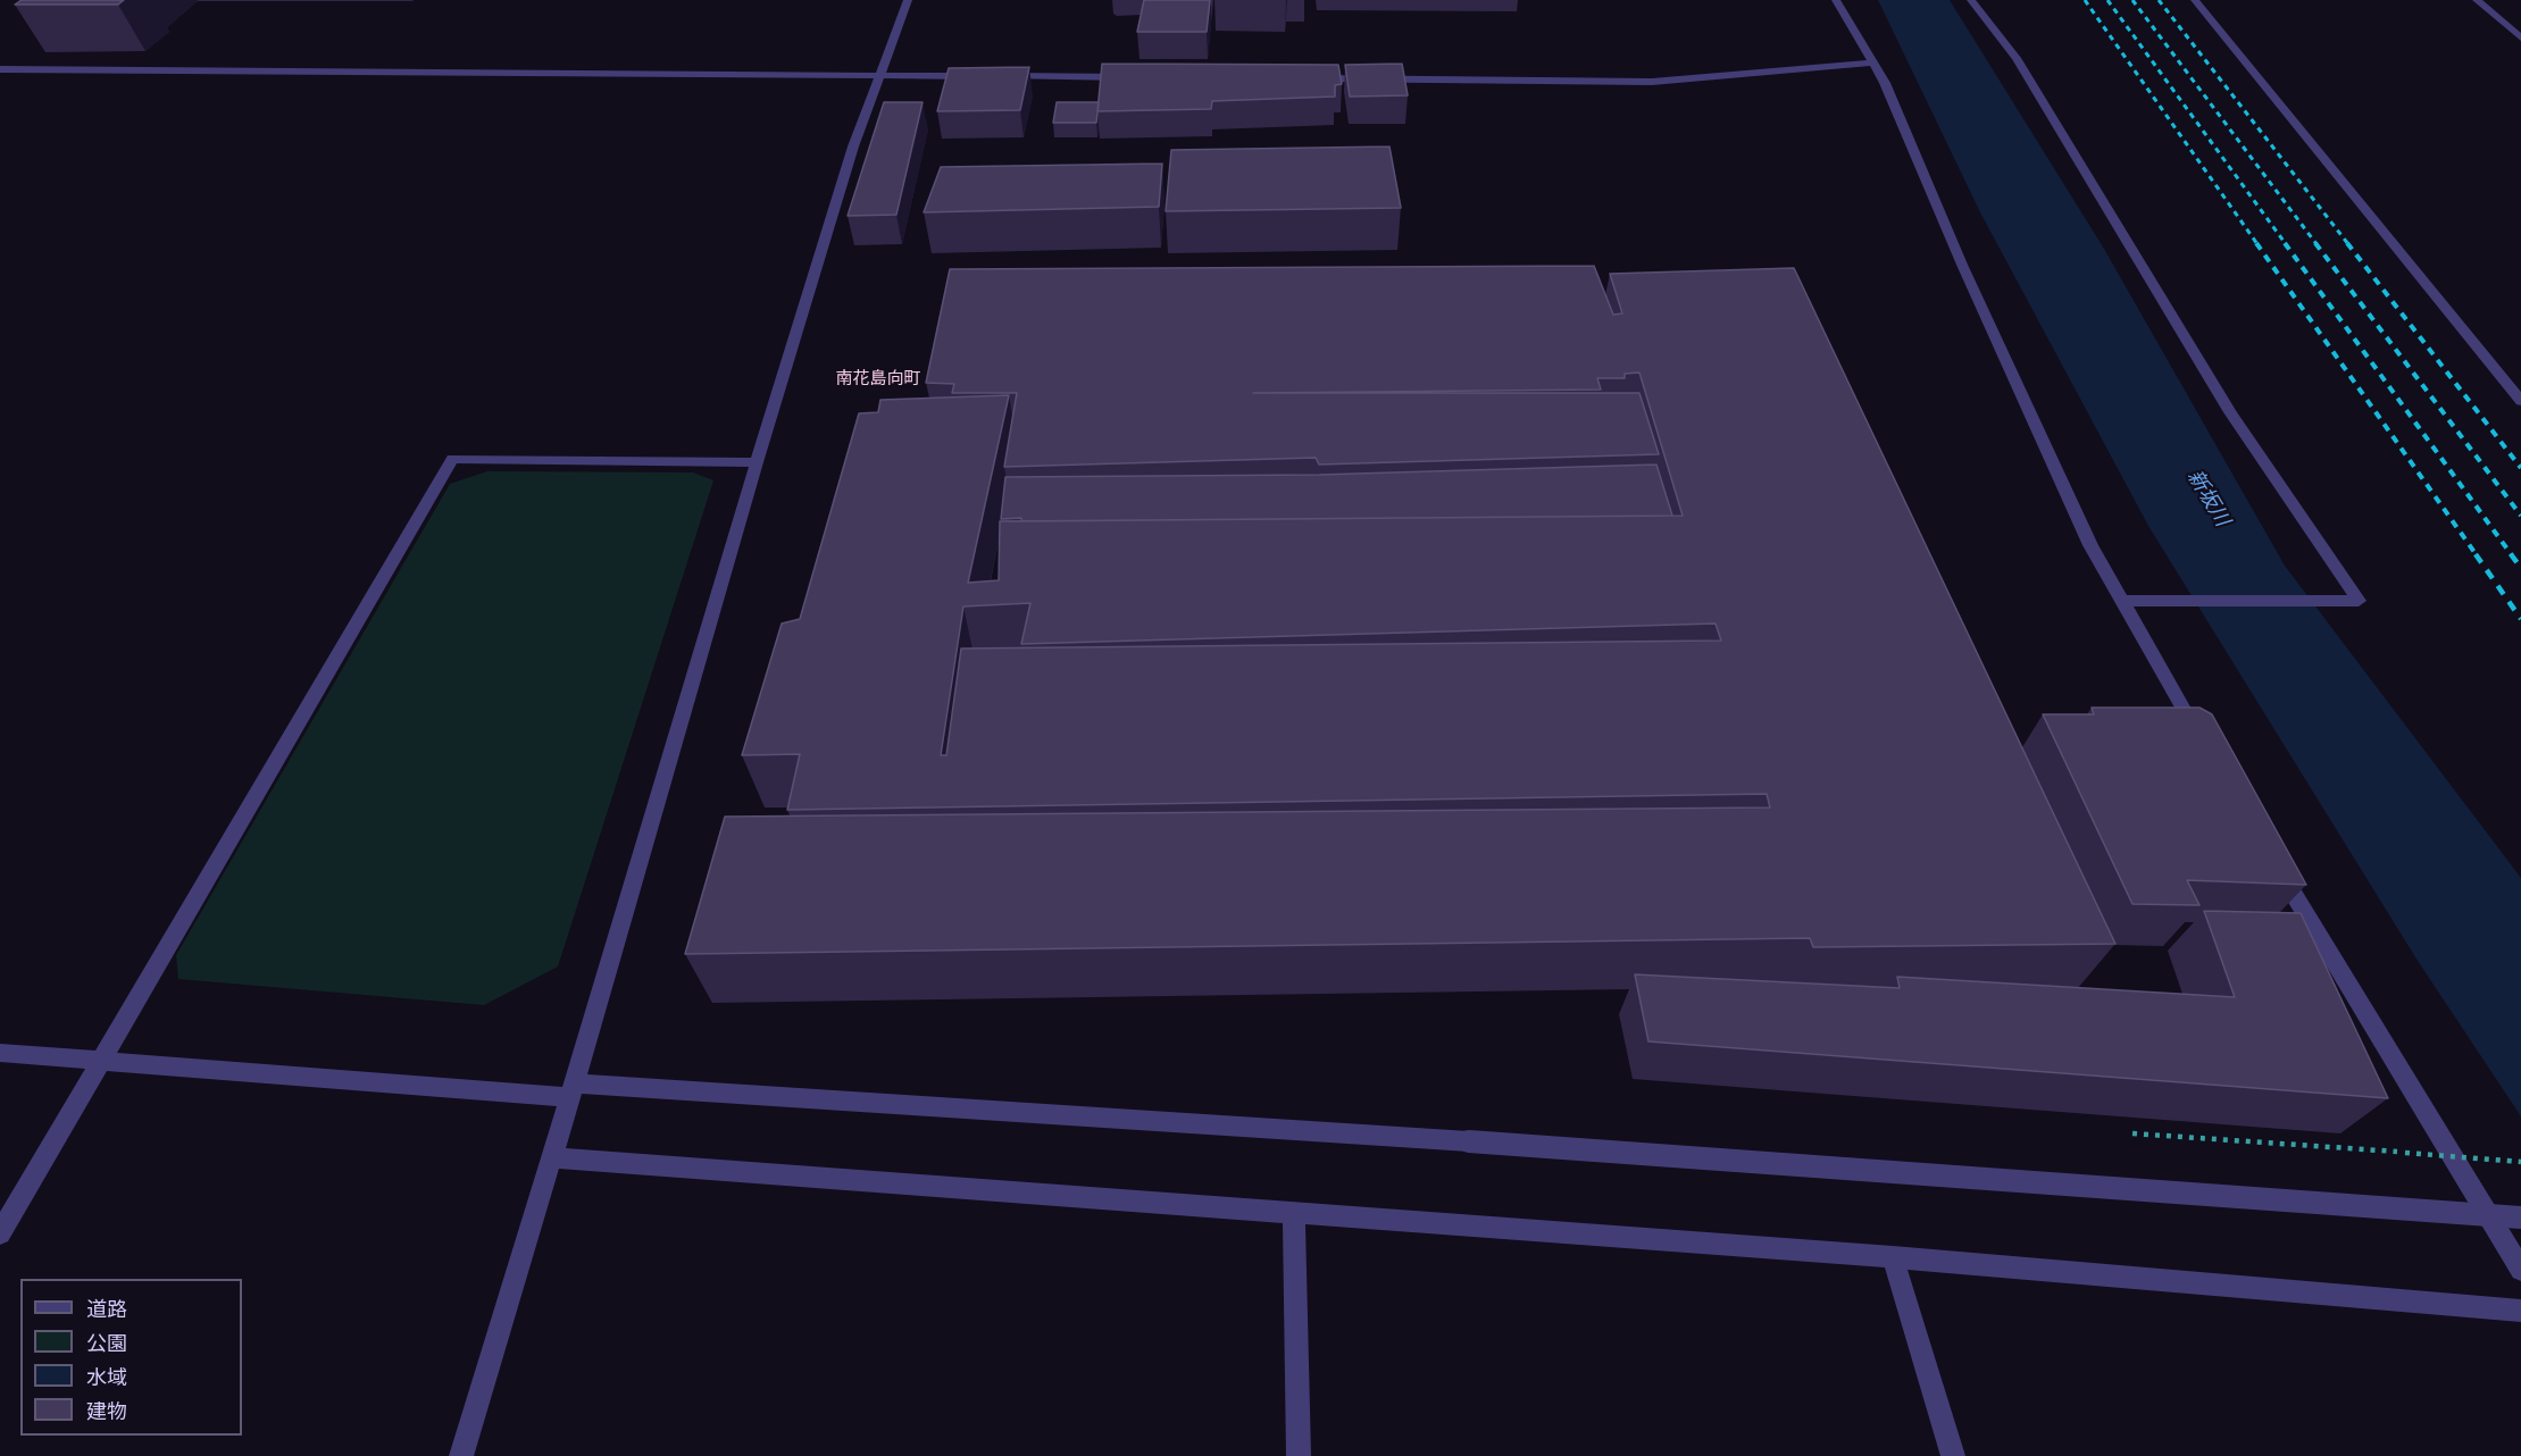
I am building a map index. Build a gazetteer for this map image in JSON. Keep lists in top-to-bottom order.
{
  "districts": ["南花島向町"],
  "water": ["新坂川"],
  "legend": [
    "道路",
    "公園",
    "水域",
    "建物"
  ]
}
